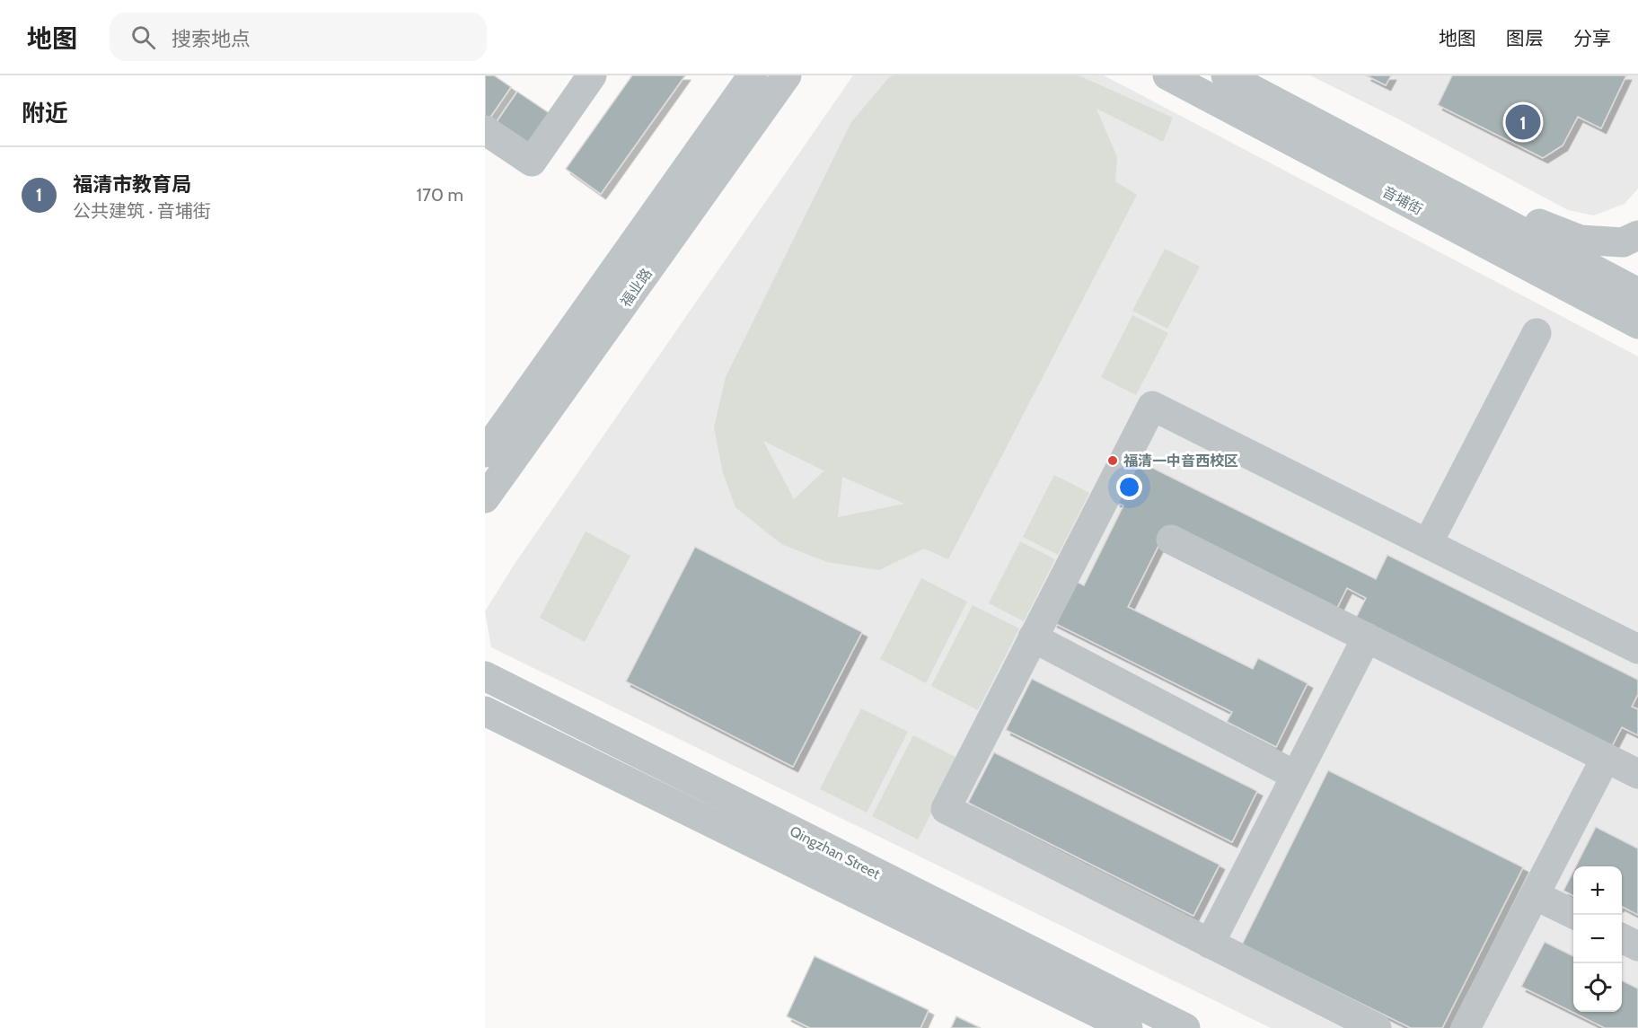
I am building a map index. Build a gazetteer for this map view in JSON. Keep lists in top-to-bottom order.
{
  "streets": {
    "street": ["音埔街", "福业路", "Qingzhan Street"]
  },
  "places": ["福清一中音西校区"],
  "page": {
    "header": "地图",
    "search": "搜索地点",
    "nav": ["地图", "图层", "分享"],
    "heading": "附近",
    "pins": "1",
    "list": [
      {
        "mark": "1",
        "name": "福清市教育局",
        "note": "公共建筑 · 音埔街",
        "value": "170 m"
      }
    ],
    "map_buttons": ["+", "−"]
  }
}
